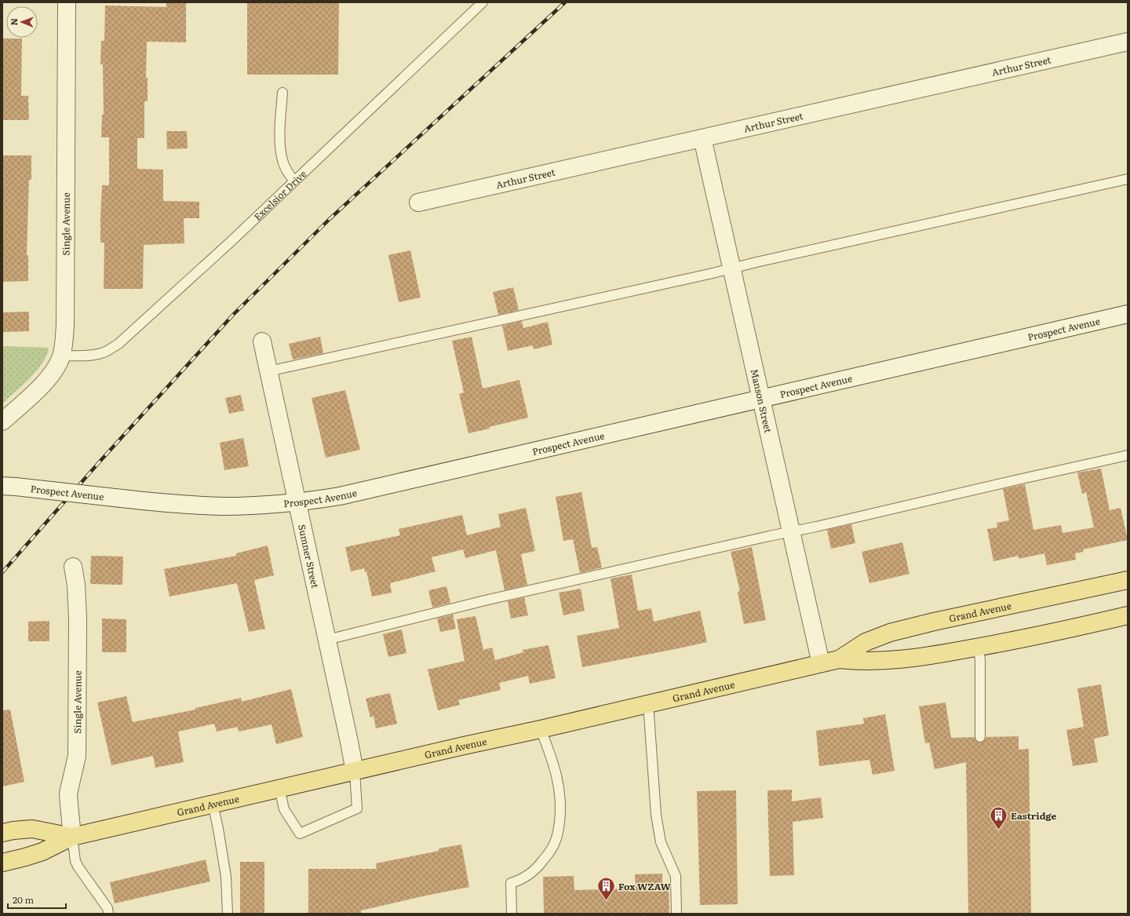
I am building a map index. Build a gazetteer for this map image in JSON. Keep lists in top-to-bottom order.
{
  "streets": {
    "main road": ["Grand Avenue"],
    "street": [
      "Arthur Street",
      "Single Avenue",
      "Prospect Avenue",
      "Manson Street",
      "Sumner Street"
    ],
    "lane": ["Excelsior Drive"]
  },
  "crossings": [
    ["Arthur Street", "Manson Street"],
    ["Excelsior Drive", "Single Avenue"],
    ["Single Avenue", "Grand Avenue"],
    ["Prospect Avenue", "Manson Street"],
    ["Prospect Avenue", "Sumner Street"],
    ["Manson Street", "Grand Avenue"],
    ["Sumner Street", "Grand Avenue"]
  ],
  "places": {
    "building": ["Eastridge", "Fox WZAW"]
  },
  "scale_bar": "20 m",
  "north": "left"
}
